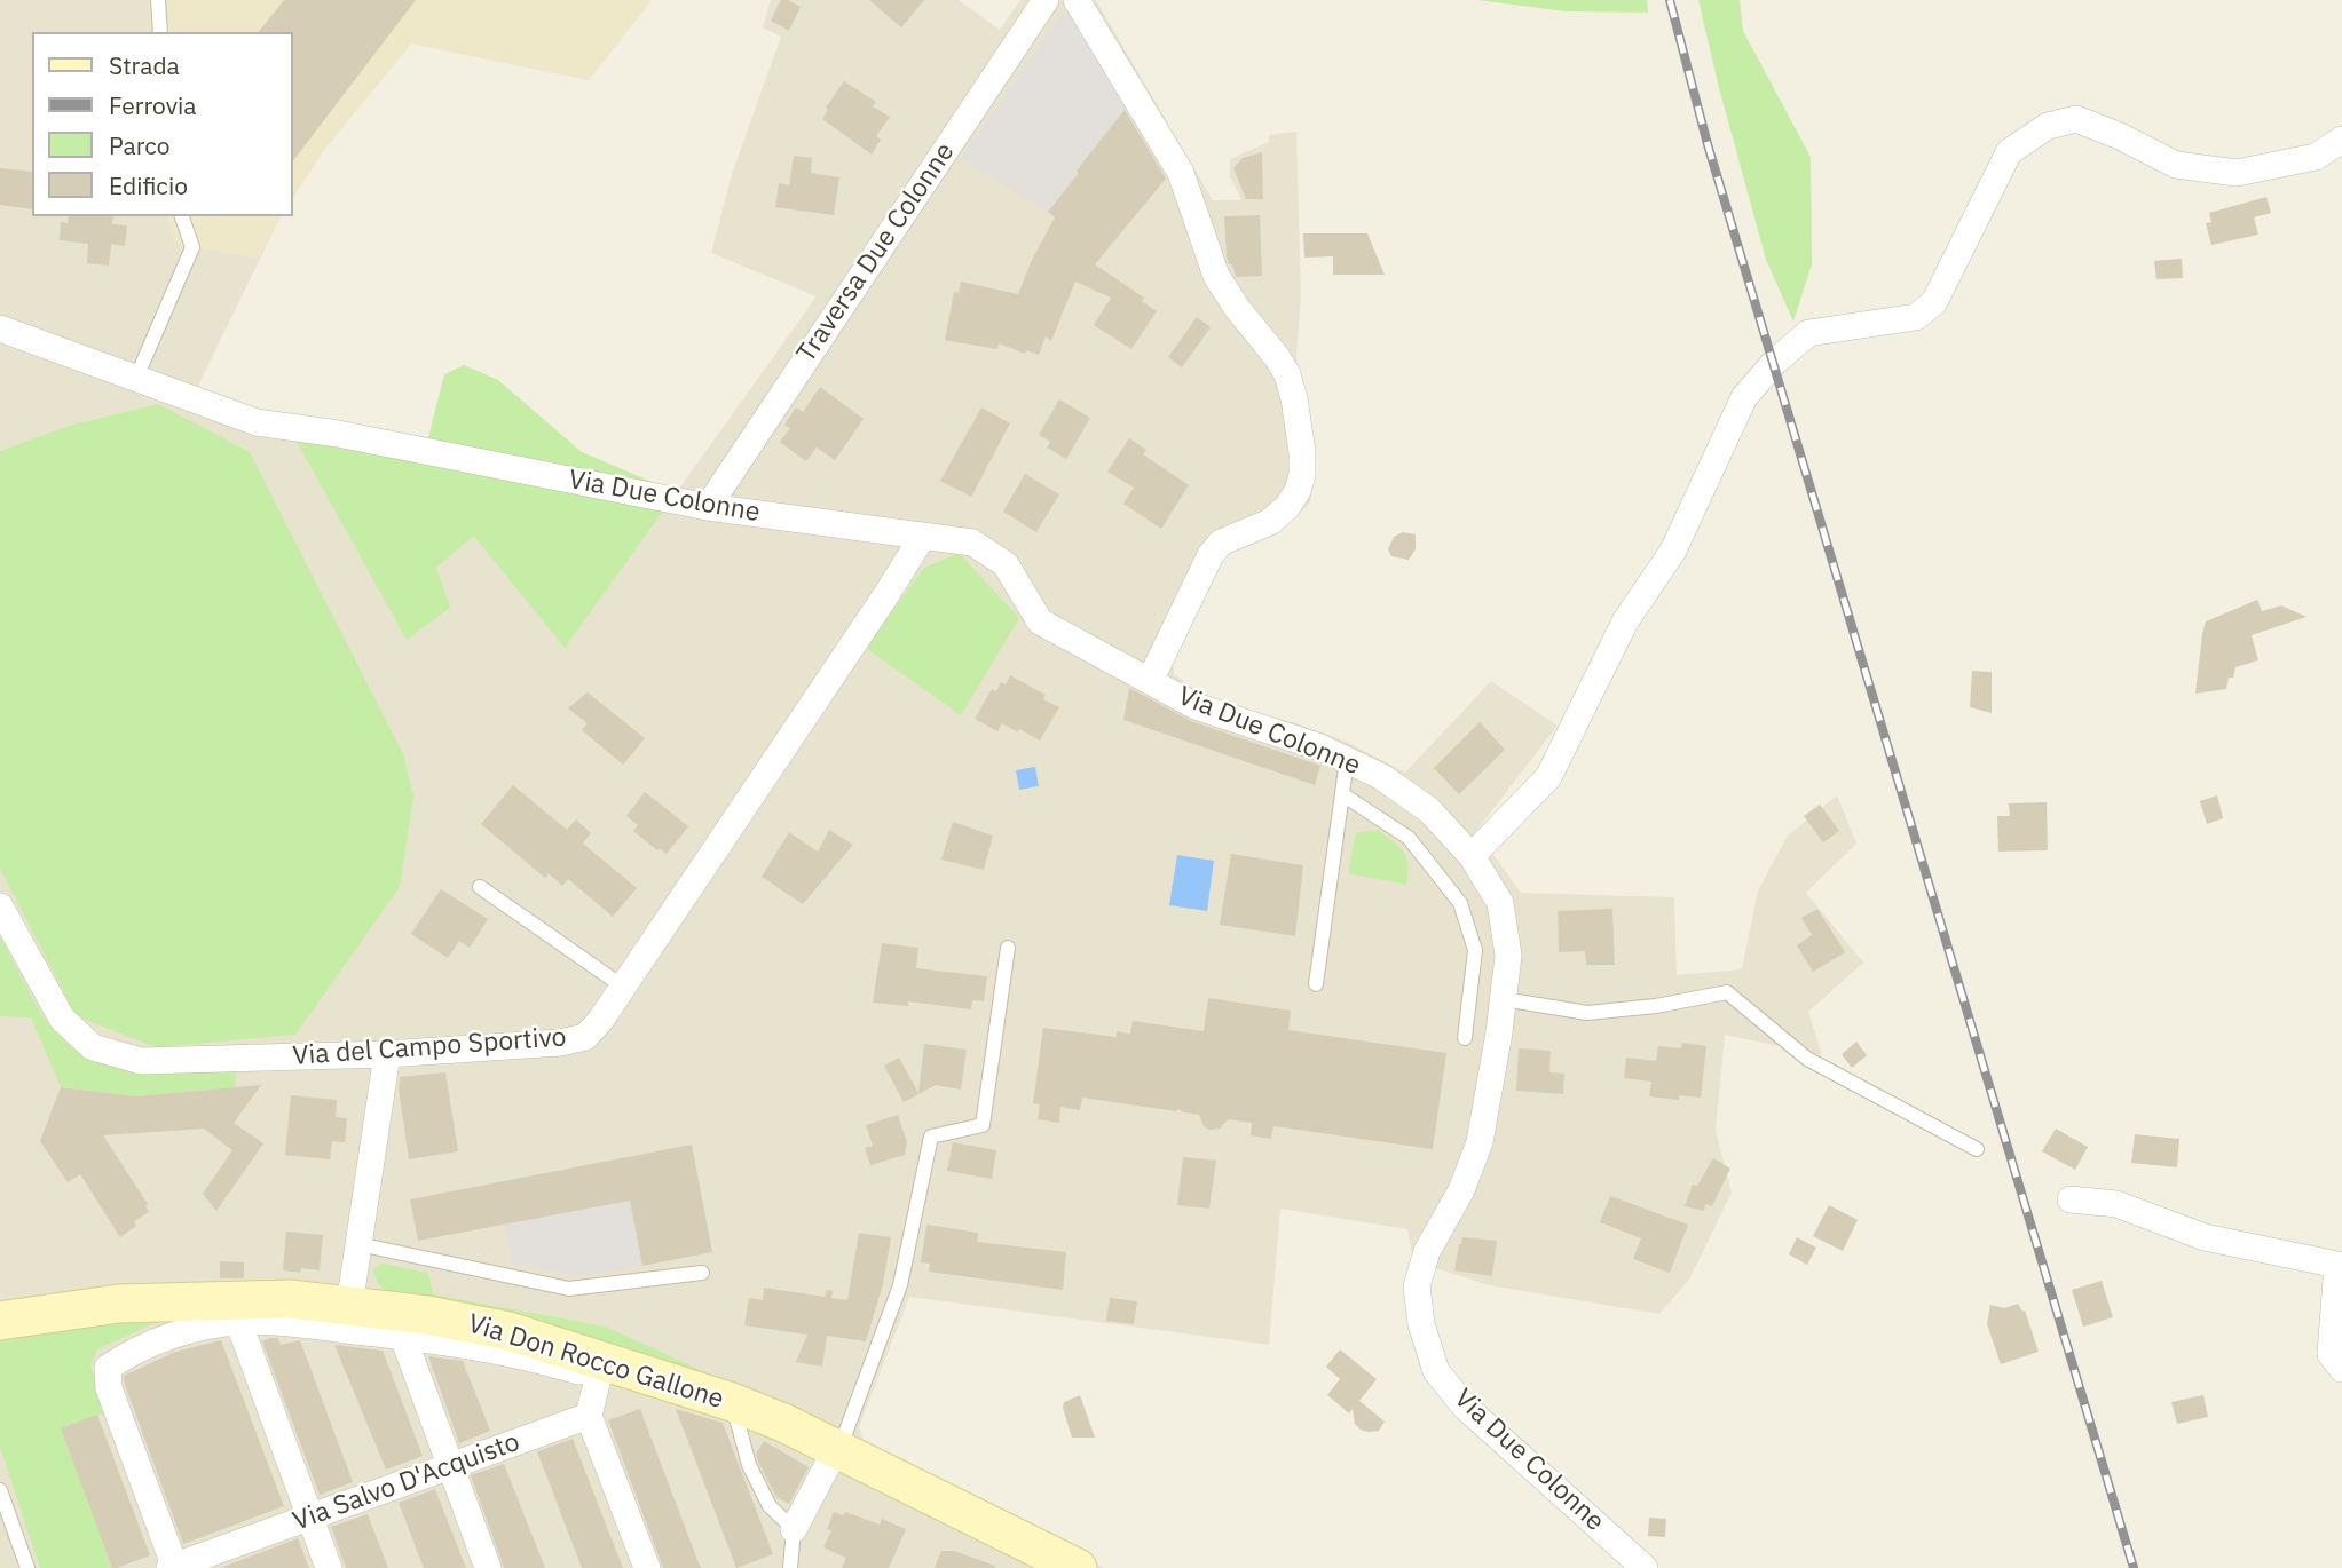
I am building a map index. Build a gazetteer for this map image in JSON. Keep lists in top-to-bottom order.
{
  "streets": {
    "main road": ["Via Don Rocco Gallone"],
    "street": [
      "Traversa Due Colonne",
      "Via Due Colonne",
      "Via del Campo Sportivo",
      "Via Salvo D'Acquisto"
    ]
  },
  "crossings": [
    ["Traversa Due Colonne", "Via Due Colonne"],
    ["Via Due Colonne", "Via del Campo Sportivo"]
  ],
  "legend": [
    "Strada",
    "Ferrovia",
    "Parco",
    "Edificio"
  ]
}
